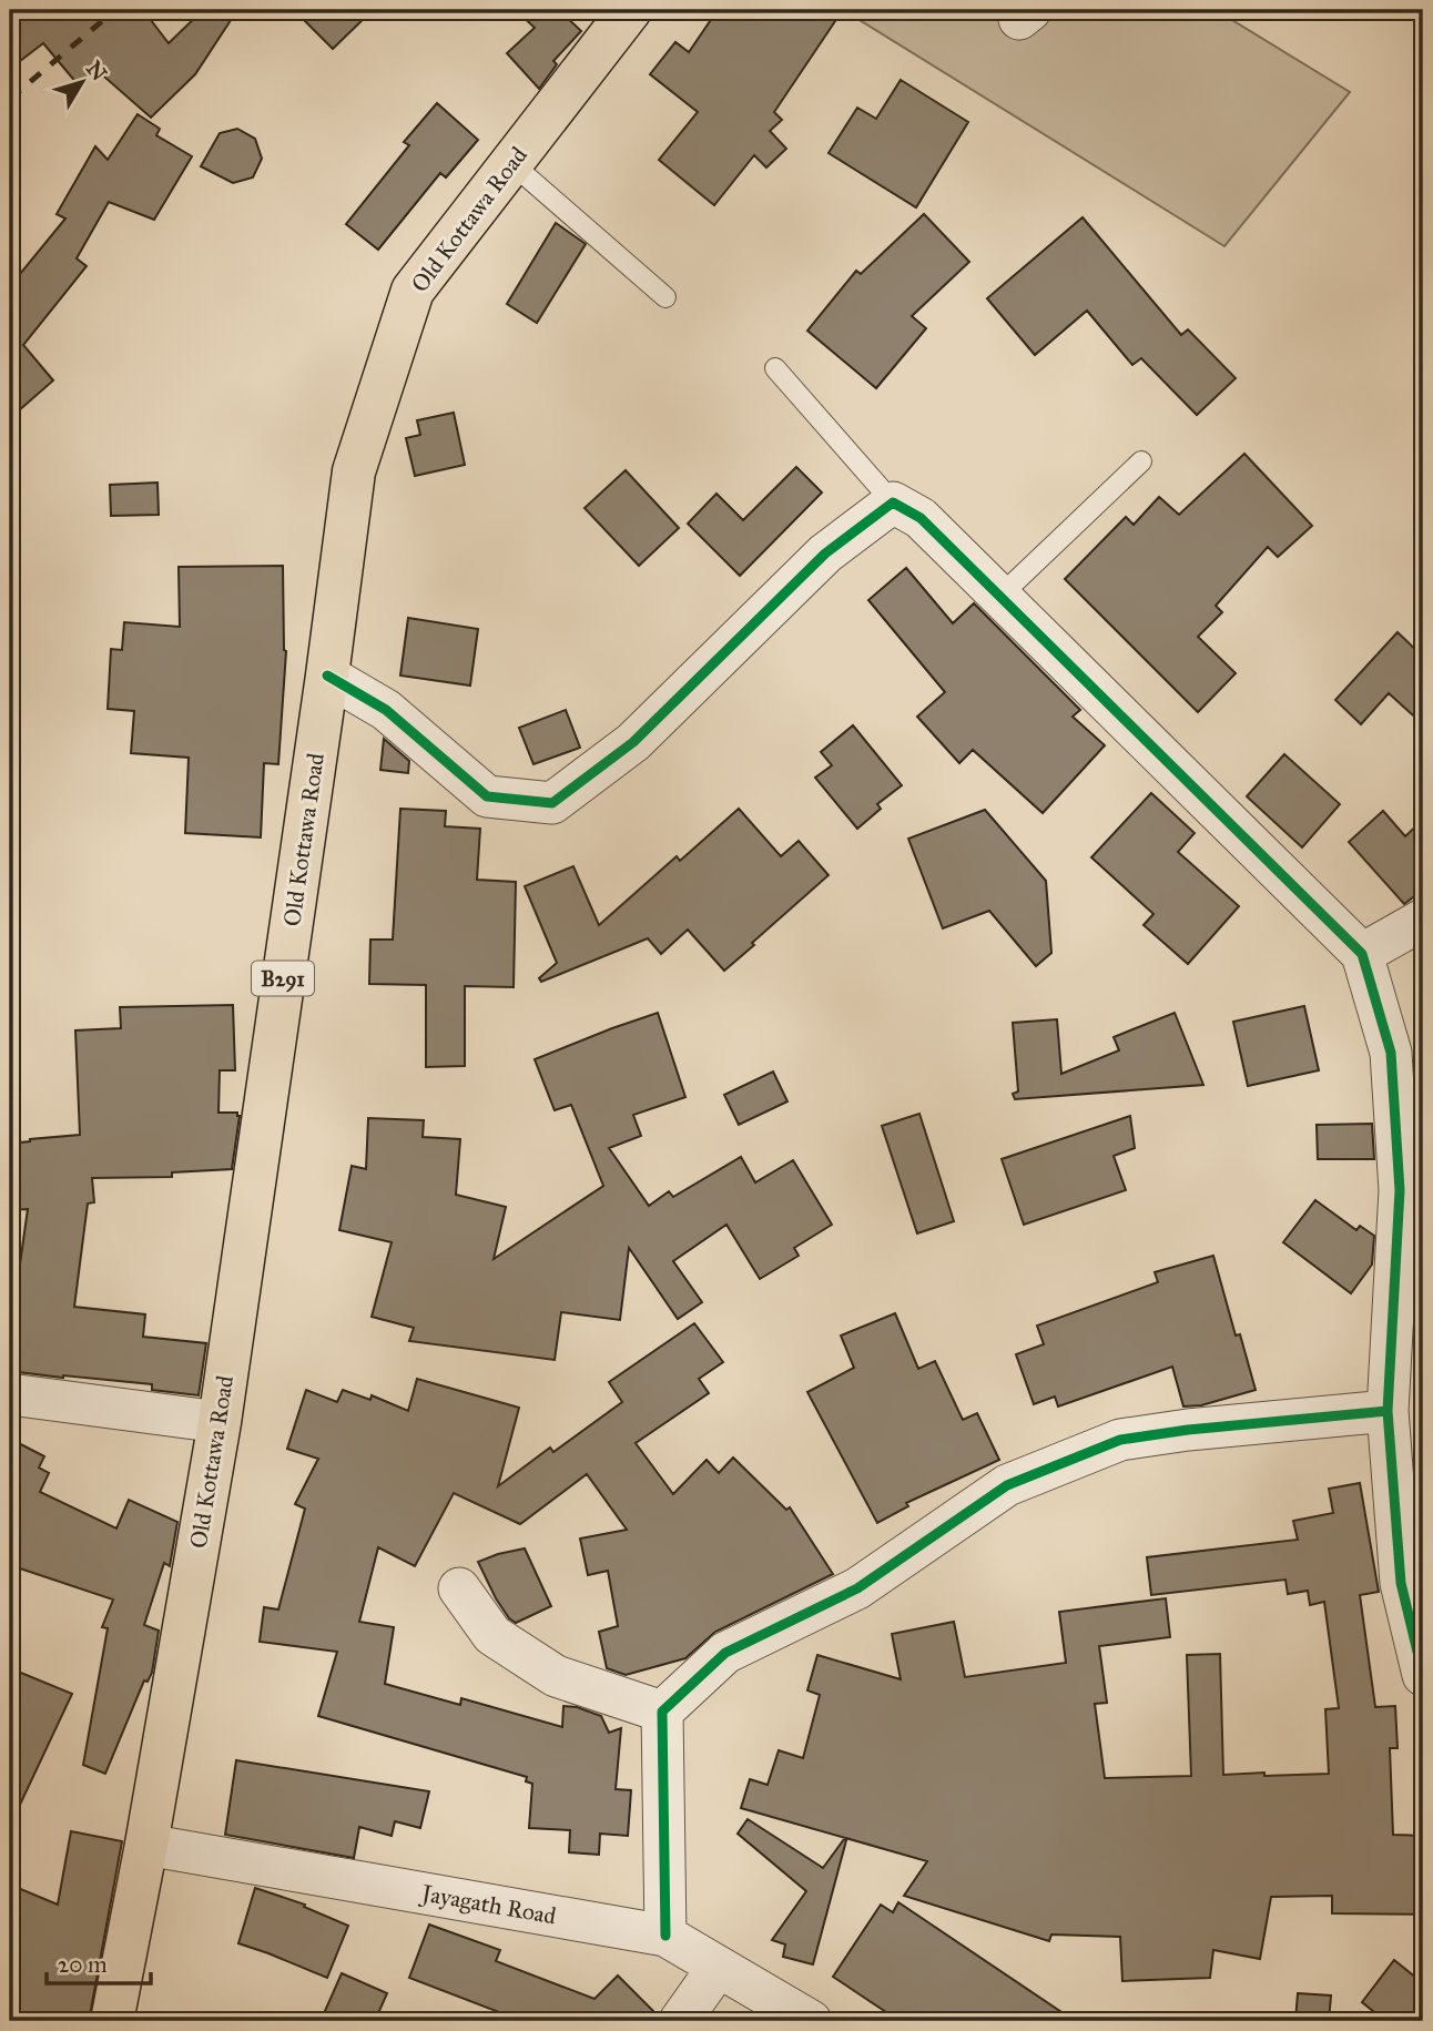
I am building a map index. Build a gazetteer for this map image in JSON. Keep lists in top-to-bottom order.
{
  "streets": {
    "main road": ["Old Kottawa Road", "B291"],
    "street": ["Jayagath Road"]
  },
  "crossings": [
    ["Old Kottawa Road", "Jayagath Road"]
  ],
  "scale_bar": "20 m",
  "north": "top right"
}
